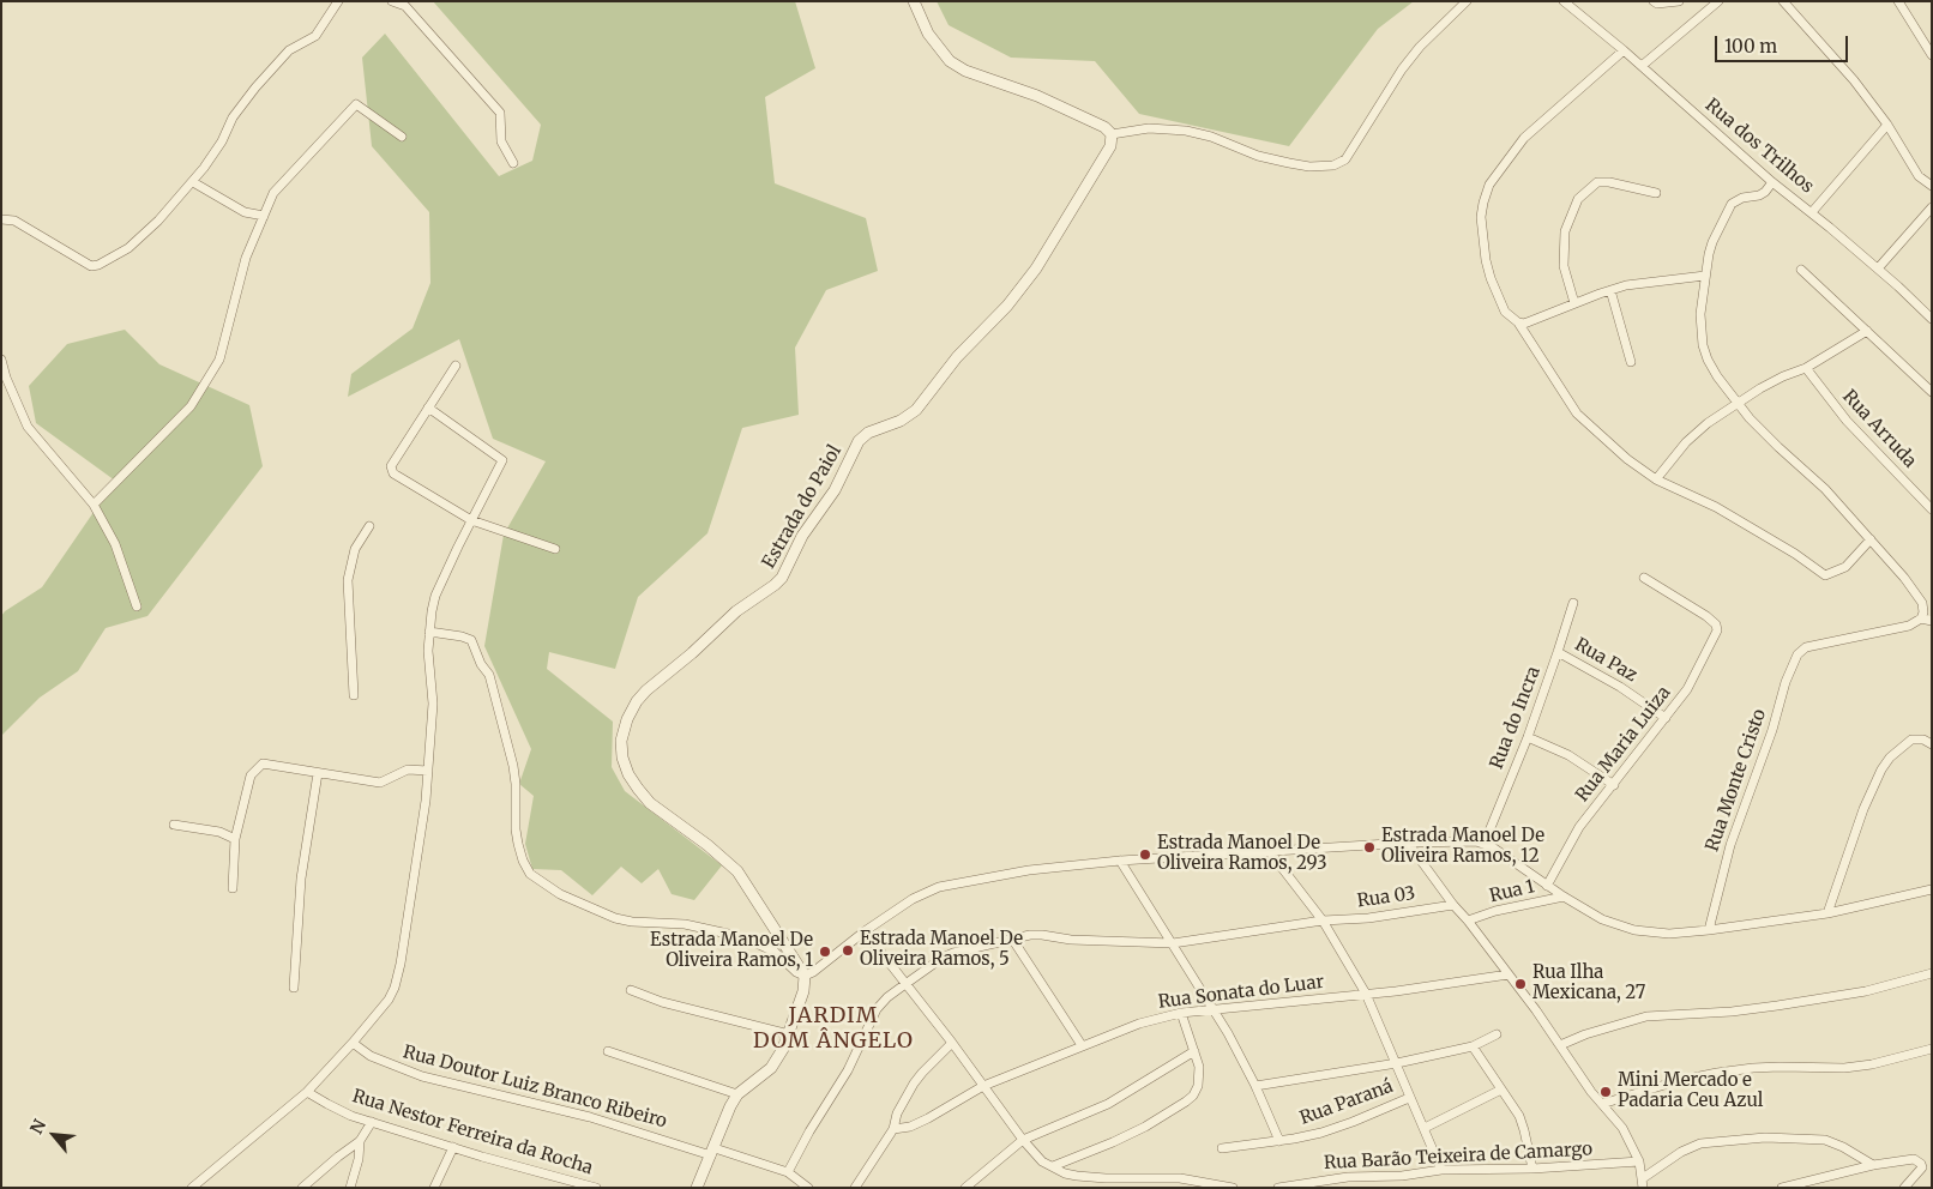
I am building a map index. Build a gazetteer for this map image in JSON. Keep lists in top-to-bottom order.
{
  "streets": {
    "street": [
      "Rua dos Trilhos",
      "Rua Arruda",
      "Estrada do Paiol",
      "Rua Paz",
      "Rua do Incra",
      "Rua Maria Luiza",
      "Rua Monte Cristo",
      "Rua 1",
      "Rua 03",
      "Rua Sonata do Luar",
      "Rua Doutor Luiz Branco Ribeiro",
      "Rua Paraná",
      "Rua Nestor Ferreira da Rocha",
      "Rua Barão Teixeira de Camargo"
    ]
  },
  "crossings": [
    ["Rua Paz", "Rua do Incra"],
    ["Rua Paz", "Rua Maria Luiza"],
    ["Rua 03", "Rua Doutor Luiz Branco Ribeiro"]
  ],
  "districts": ["JARDIM DOM ÂNGELO"],
  "places": [
    "Estrada Manoel De Oliveira Ramos, 12",
    "Estrada Manoel De Oliveira Ramos, 293",
    "Estrada Manoel De Oliveira Ramos, 5",
    "Estrada Manoel De Oliveira Ramos, 1",
    "Rua Ilha Mexicana, 27",
    "Mini Mercado e Padaria Ceu Azul"
  ],
  "scale_bar": "100 m",
  "north": "top left"
}
